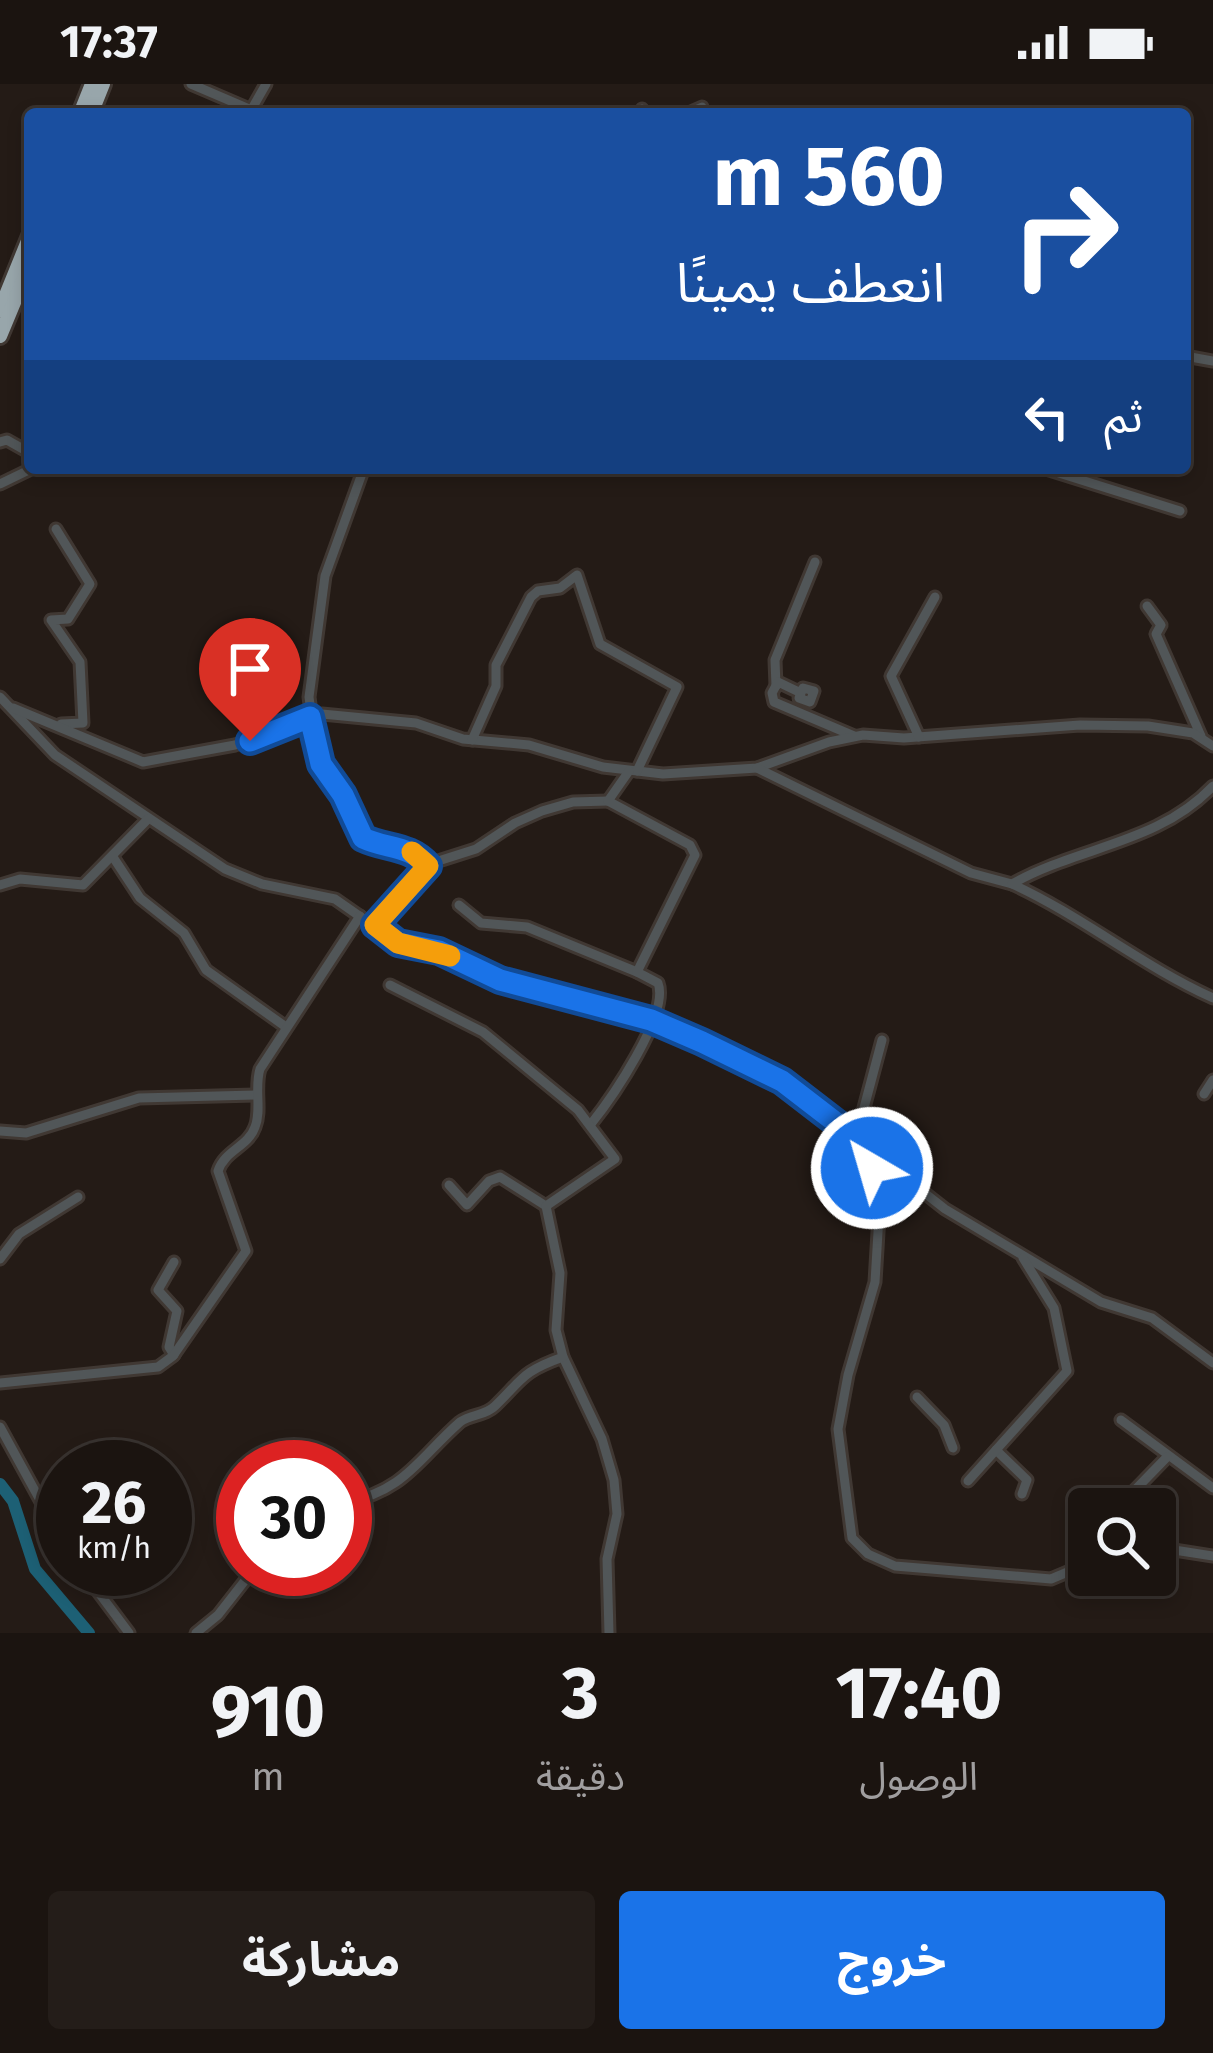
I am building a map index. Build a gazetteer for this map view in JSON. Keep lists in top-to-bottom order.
{
  "page": {
    "status": "17:37",
    "turn": ["560 m", "انعطف يمينًا"],
    "then": "ثم",
    "speed": "26 km/h",
    "limit": "30",
    "eta": [
      "17:40",
      "الوصول",
      "3",
      "دقيقة",
      "910",
      "m"
    ],
    "buttons": ["خروج", "مشاركة"]
  }
}
